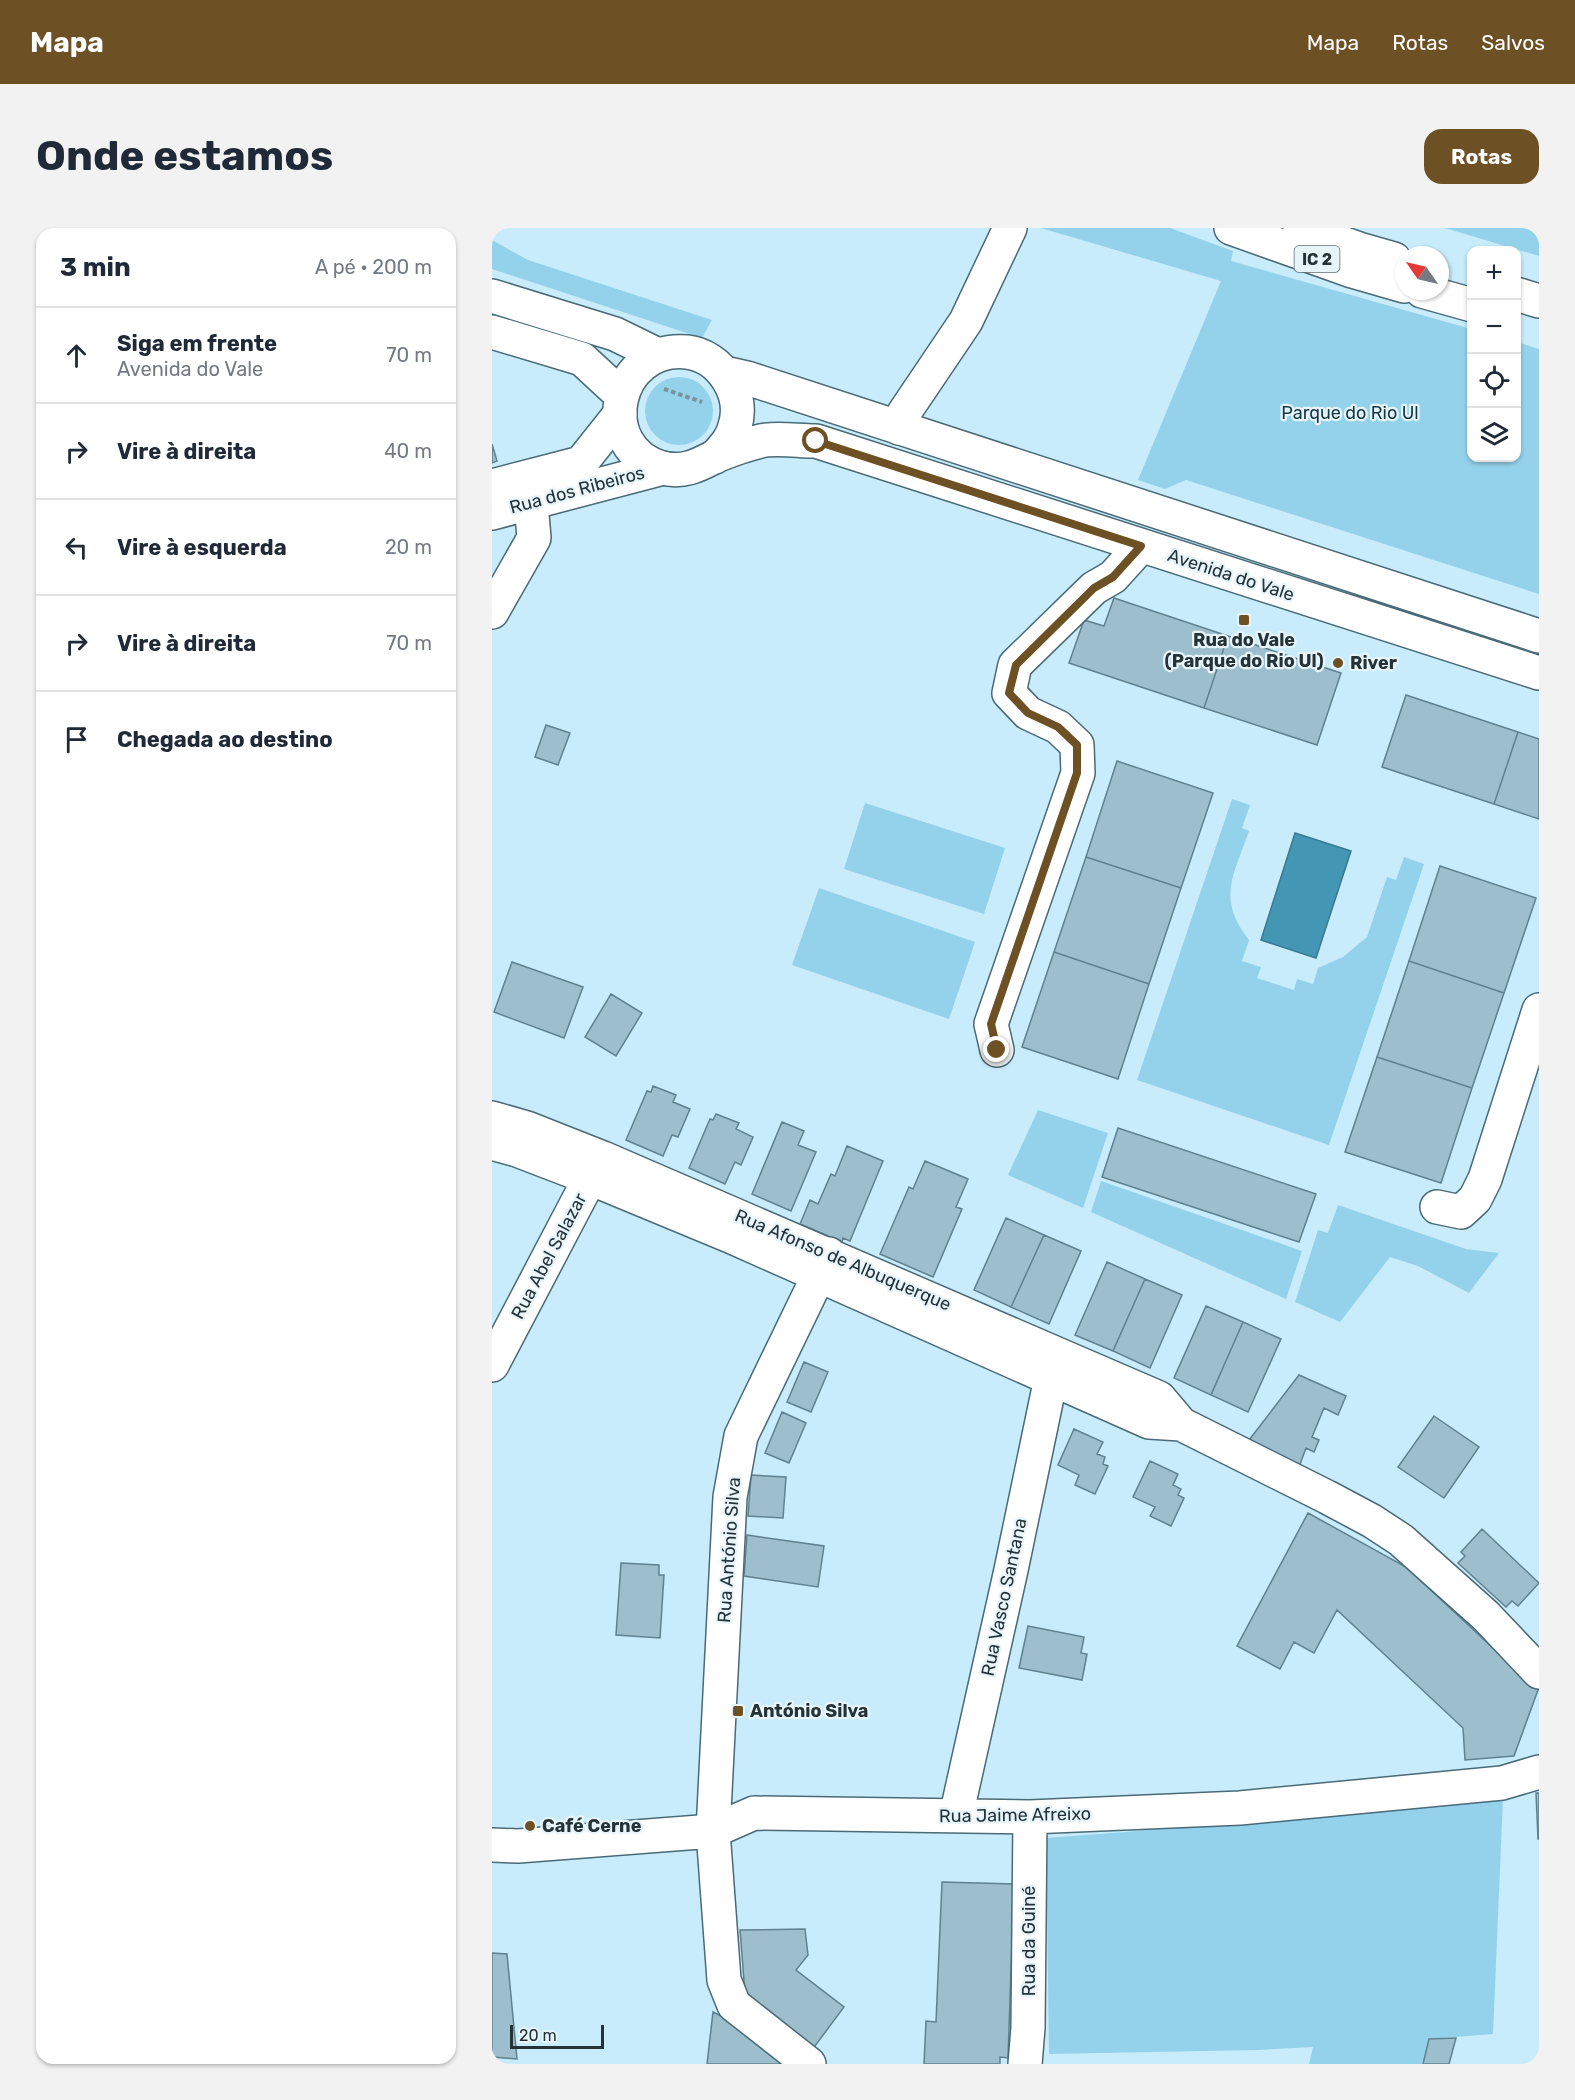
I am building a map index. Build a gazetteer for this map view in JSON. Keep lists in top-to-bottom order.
{
  "streets": {
    "main road": [
      "IC 2",
      "Rua dos Ribeiros",
      "Avenida do Vale",
      "Rua Abel Salazar",
      "Rua Afonso de Albuquerque",
      "Rua António Silva",
      "Rua Vasco Santana",
      "Rua Jaime Afreixo",
      "Rua da Guiné"
    ]
  },
  "crossings": [
    ["Rua dos Ribeiros", "Avenida do Vale"],
    ["Rua Abel Salazar", "Rua Afonso de Albuquerque"],
    ["Rua Afonso de Albuquerque", "Rua António Silva"],
    ["Rua Afonso de Albuquerque", "Rua Vasco Santana"],
    ["Rua António Silva", "Rua Jaime Afreixo"],
    ["Rua Vasco Santana", "Rua Jaime Afreixo"],
    ["Rua Jaime Afreixo", "Rua da Guiné"]
  ],
  "parks": ["Parque do Rio Ul"],
  "places": {
    "transit": ["Rua do Vale (Parque do Rio Ul)", "António Silva"],
    "other": ["River", "Café Cerne"]
  },
  "scale_bar": "20 m",
  "north": "top left",
  "page": {
    "header": "Mapa",
    "nav": ["Mapa", "Rotas", "Salvos"],
    "buttons": "Rotas",
    "title": "Onde estamos",
    "heading": ["3 min", "A pé · 200 m"],
    "map_buttons": ["+", "−"],
    "list": [
      ["Siga em frente", "Avenida do Vale", "70 m"],
      ["Vire à direita", "40 m"],
      ["Vire à esquerda", "20 m"],
      ["Vire à direita", "70 m"],
      "Chegada ao destino"
    ],
    "scale": "20 m"
  }
}
